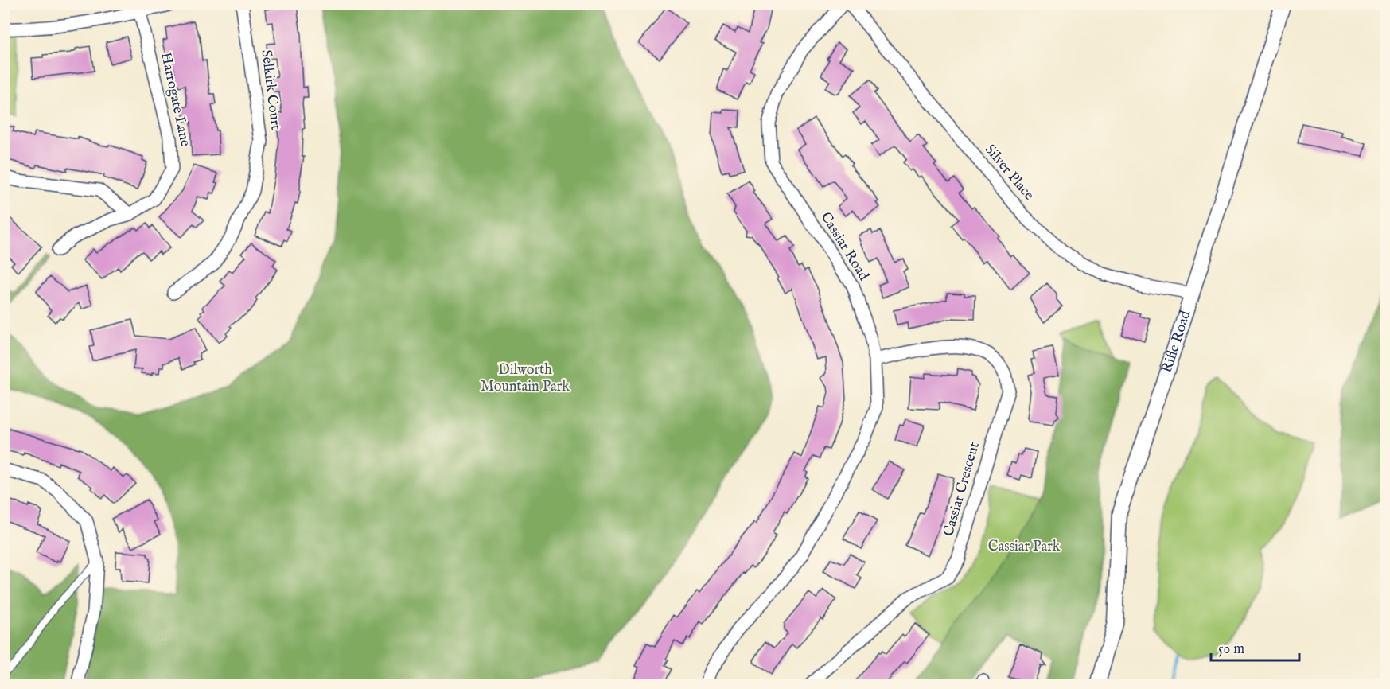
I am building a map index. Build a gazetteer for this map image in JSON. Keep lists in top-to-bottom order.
{
  "streets": {
    "street": [
      "Selkirk Court",
      "Harrogate Lane",
      "Silver Place",
      "Cassiar Road",
      "Rifle Road",
      "Cassiar Crescent"
    ]
  },
  "crossings": [
    ["Silver Place", "Rifle Road"],
    ["Cassiar Road", "Cassiar Crescent"]
  ],
  "parks": ["Dilworth Mountain Park", "Cassiar Park"],
  "scale_bar": "50 m"
}
